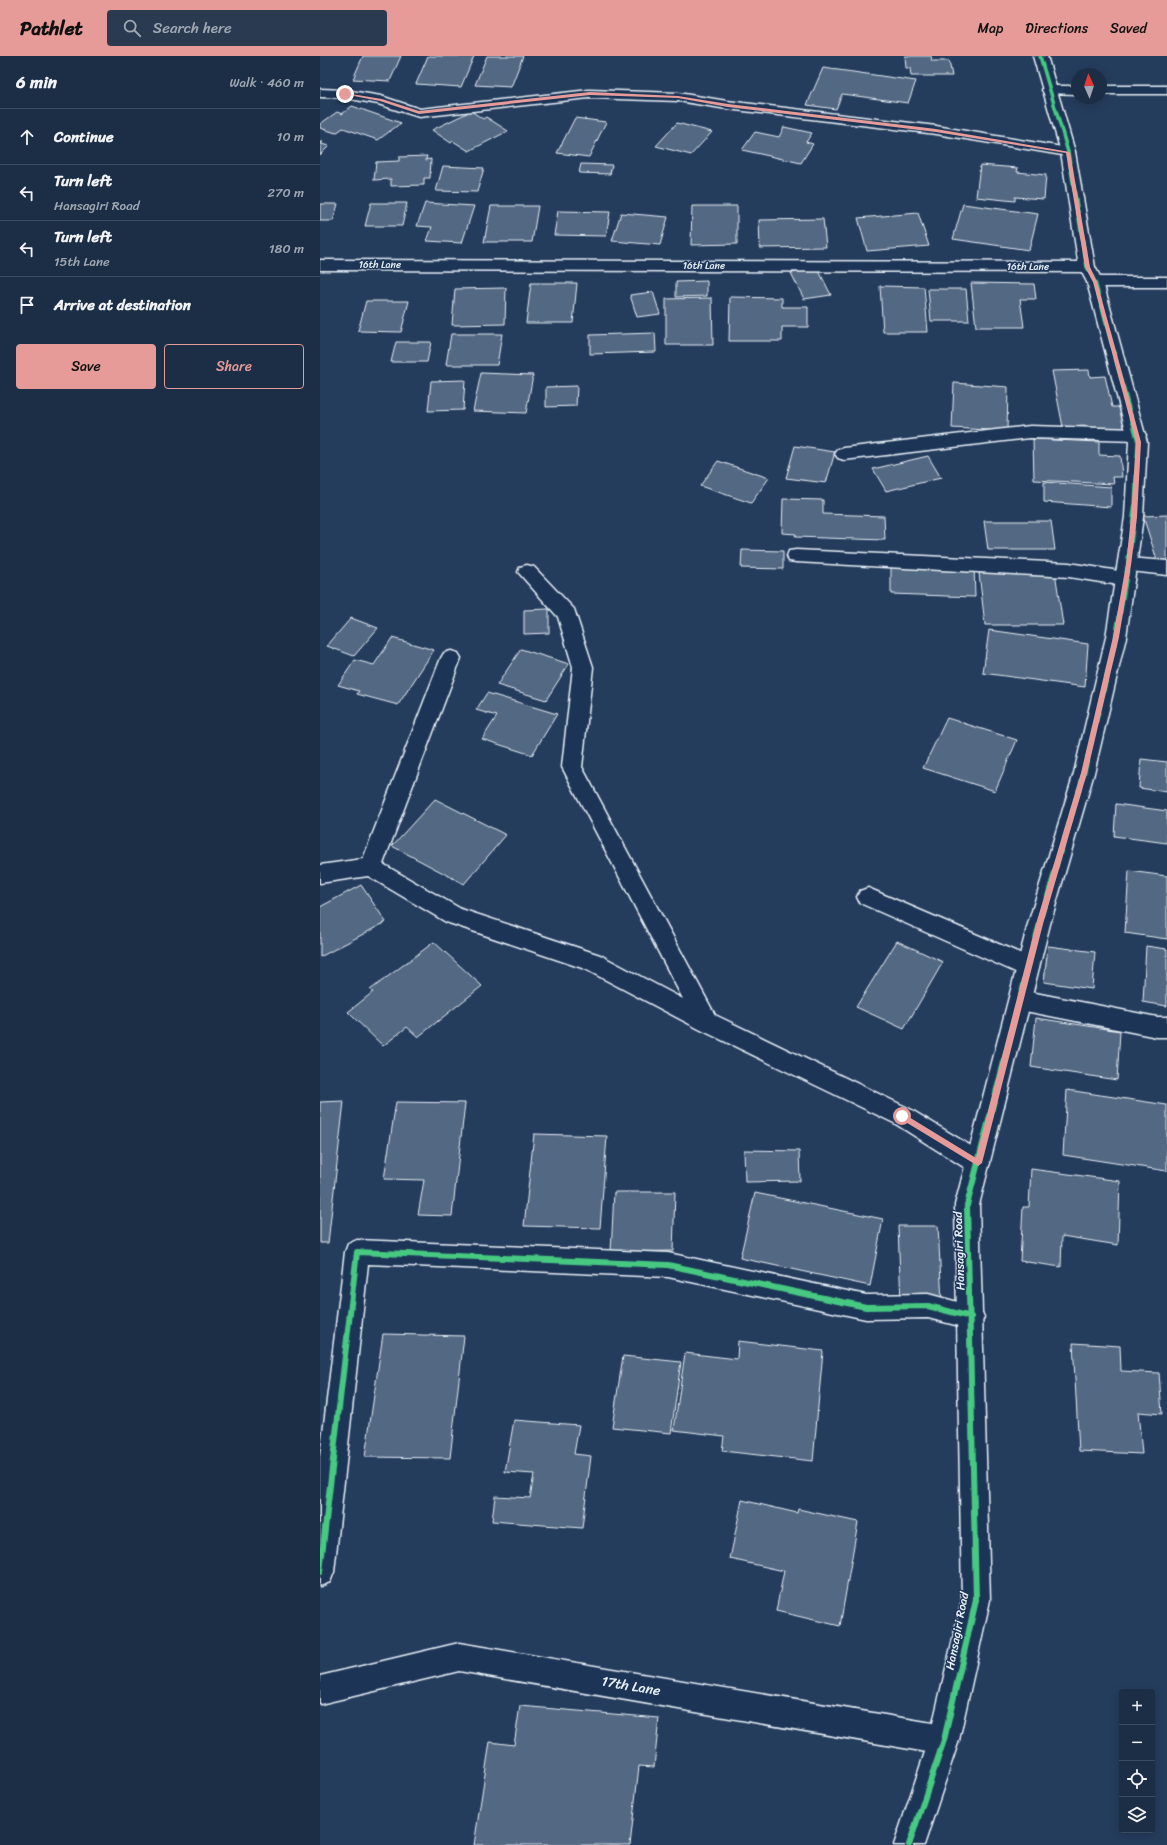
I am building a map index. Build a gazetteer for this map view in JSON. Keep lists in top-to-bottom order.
{
  "streets": {
    "street": ["16th Lane", "Hansagiri Road", "17th Lane"]
  },
  "crossings": [
    ["16th Lane", "Hansagiri Road"],
    ["Hansagiri Road", "17th Lane"]
  ],
  "north": "top",
  "page": {
    "header": "Pathlet",
    "search": "Search here",
    "nav": ["Map", "Directions", "Saved"],
    "heading": ["6 min", "Walk · 460 m"],
    "list": [
      ["Continue", "10 m"],
      ["Turn left", "Hansagiri Road", "270 m"],
      ["Turn left", "15th Lane", "180 m"],
      "Arrive at destination"
    ],
    "buttons": ["Save", "Share"],
    "map_buttons": ["+", "−"]
  }
}
